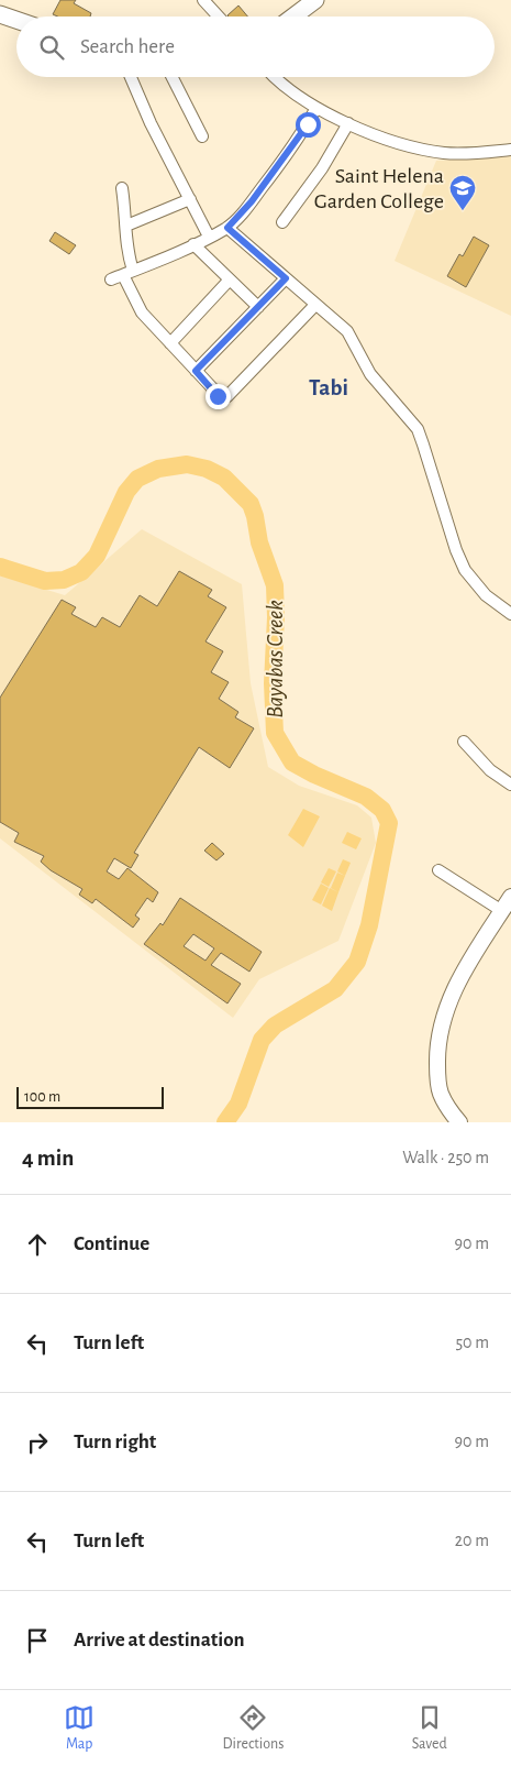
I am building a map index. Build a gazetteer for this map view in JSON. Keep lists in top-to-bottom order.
{
  "districts": ["Tabi"],
  "water": ["Bayabas Creek"],
  "places": {
    "school or university": ["Saint Helena Garden College"]
  },
  "scale_bar": "100 m",
  "page": {
    "search": "Search here",
    "scale": "100 m",
    "heading": ["4 min", "Walk · 250 m"],
    "list": [
      ["Continue", "90 m"],
      ["Turn left", "50 m"],
      ["Turn right", "90 m"],
      ["Turn left", "20 m"],
      "Arrive at destination"
    ],
    "nav": ["Map", "Directions", "Saved"]
  }
}
